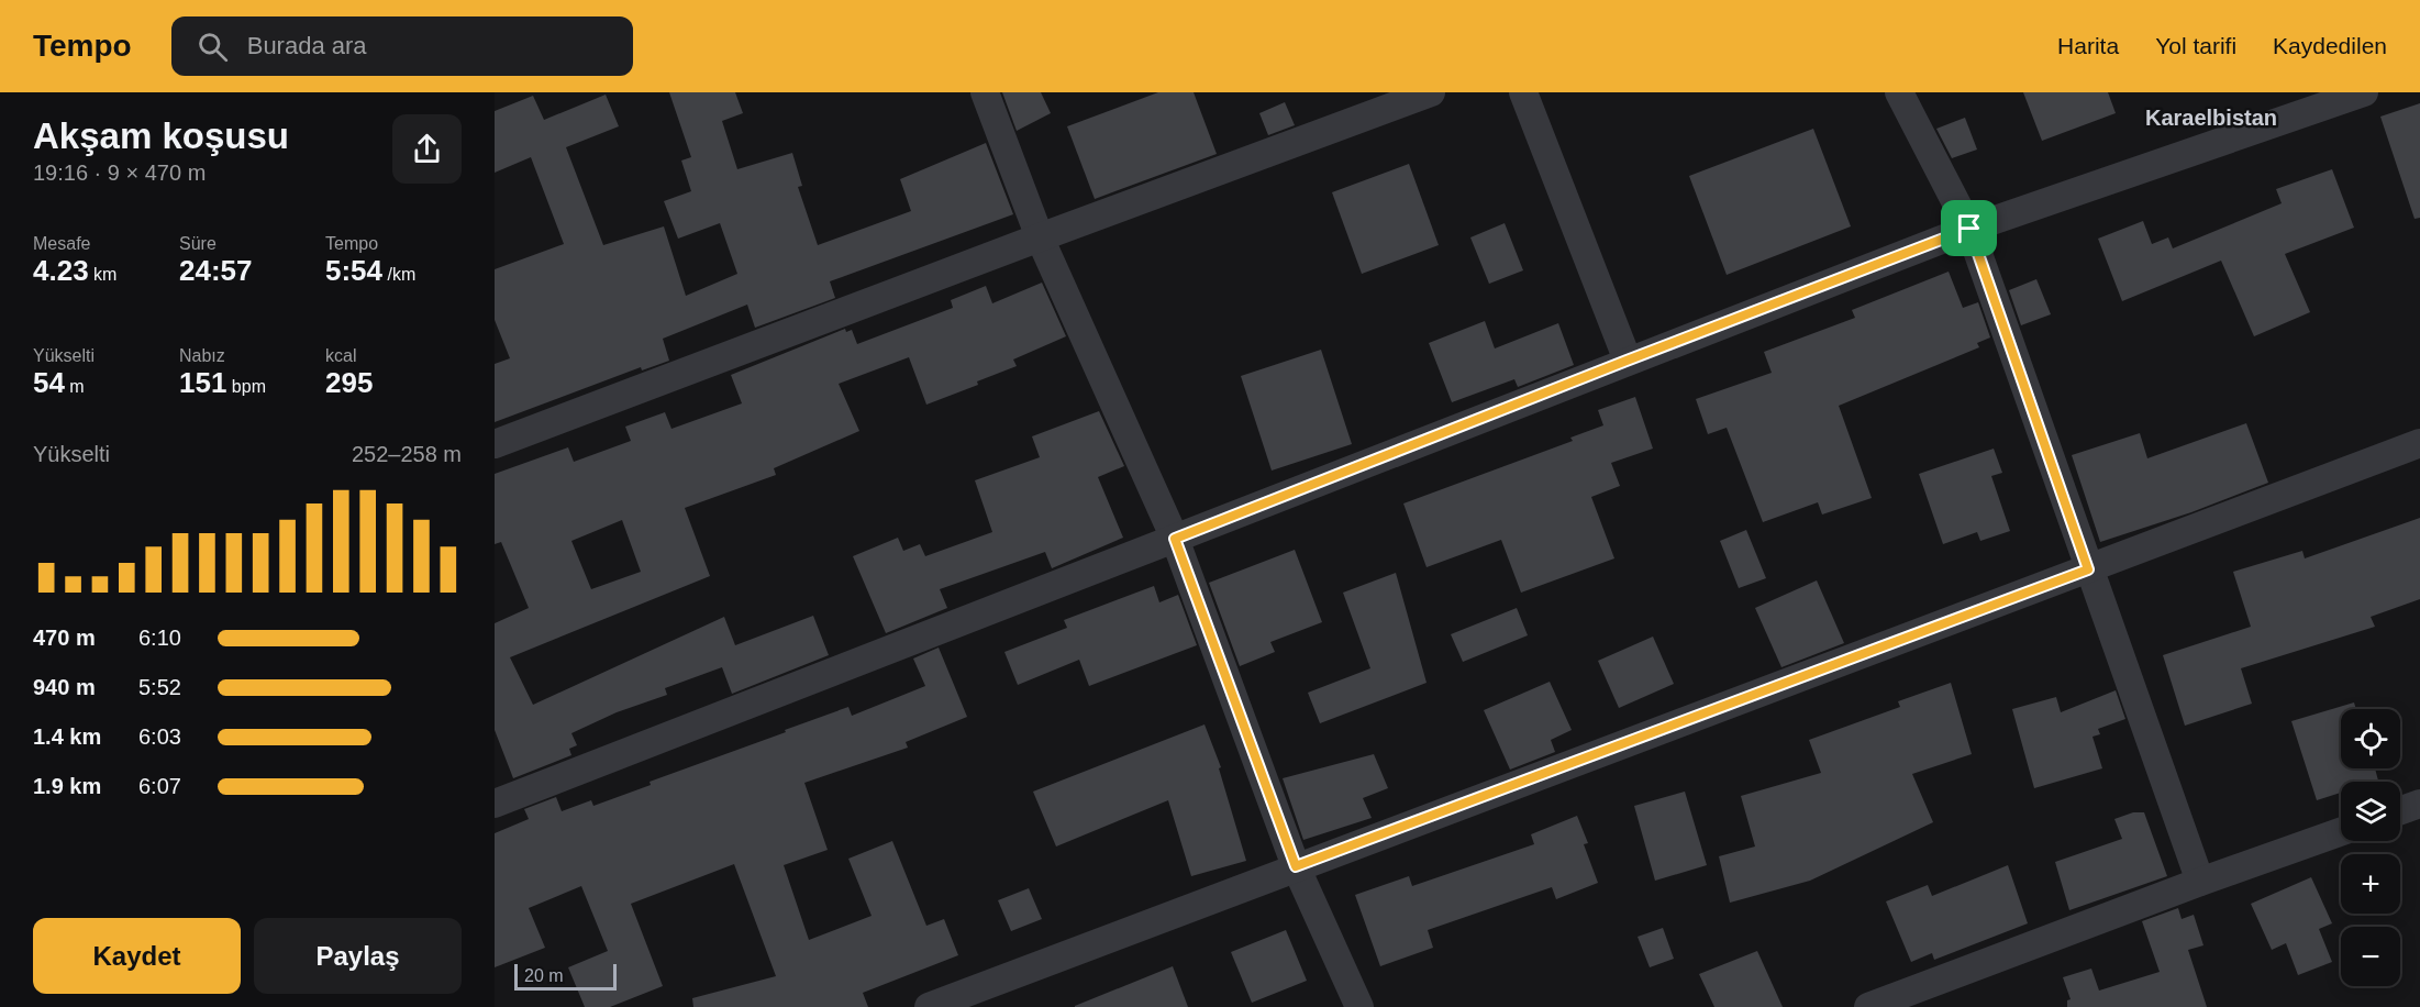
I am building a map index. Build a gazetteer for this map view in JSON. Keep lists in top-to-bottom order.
{
  "districts": ["Karaelbistan"],
  "scale_bar": "20 m",
  "page": {
    "header": "Tempo",
    "search": "Burada ara",
    "nav": ["Harita", "Yol tarifi", "Kaydedilen"],
    "heading": ["Akşam koşusu", "19:16 · 9 × 470 m"],
    "stats": [
      ["Mesafe", "4.23 km"],
      ["Süre", "24:57"],
      ["Tempo", "5:54 /km"],
      ["Yükselti", "54 m"],
      ["Nabız", "151 bpm"],
      ["kcal", "295"]
    ],
    "chart": ["Yükselti", "252–258 m"],
    "list": [
      {
        "name": "470 m",
        "note": "6:10"
      },
      {
        "name": "940 m",
        "note": "5:52"
      },
      {
        "name": "1.4 km",
        "note": "6:03"
      },
      {
        "name": "1.9 km",
        "note": "6:07"
      }
    ],
    "map_buttons": ["+", "−"],
    "buttons": ["Kaydet", "Paylaş"],
    "scale": "20 m"
  }
}
